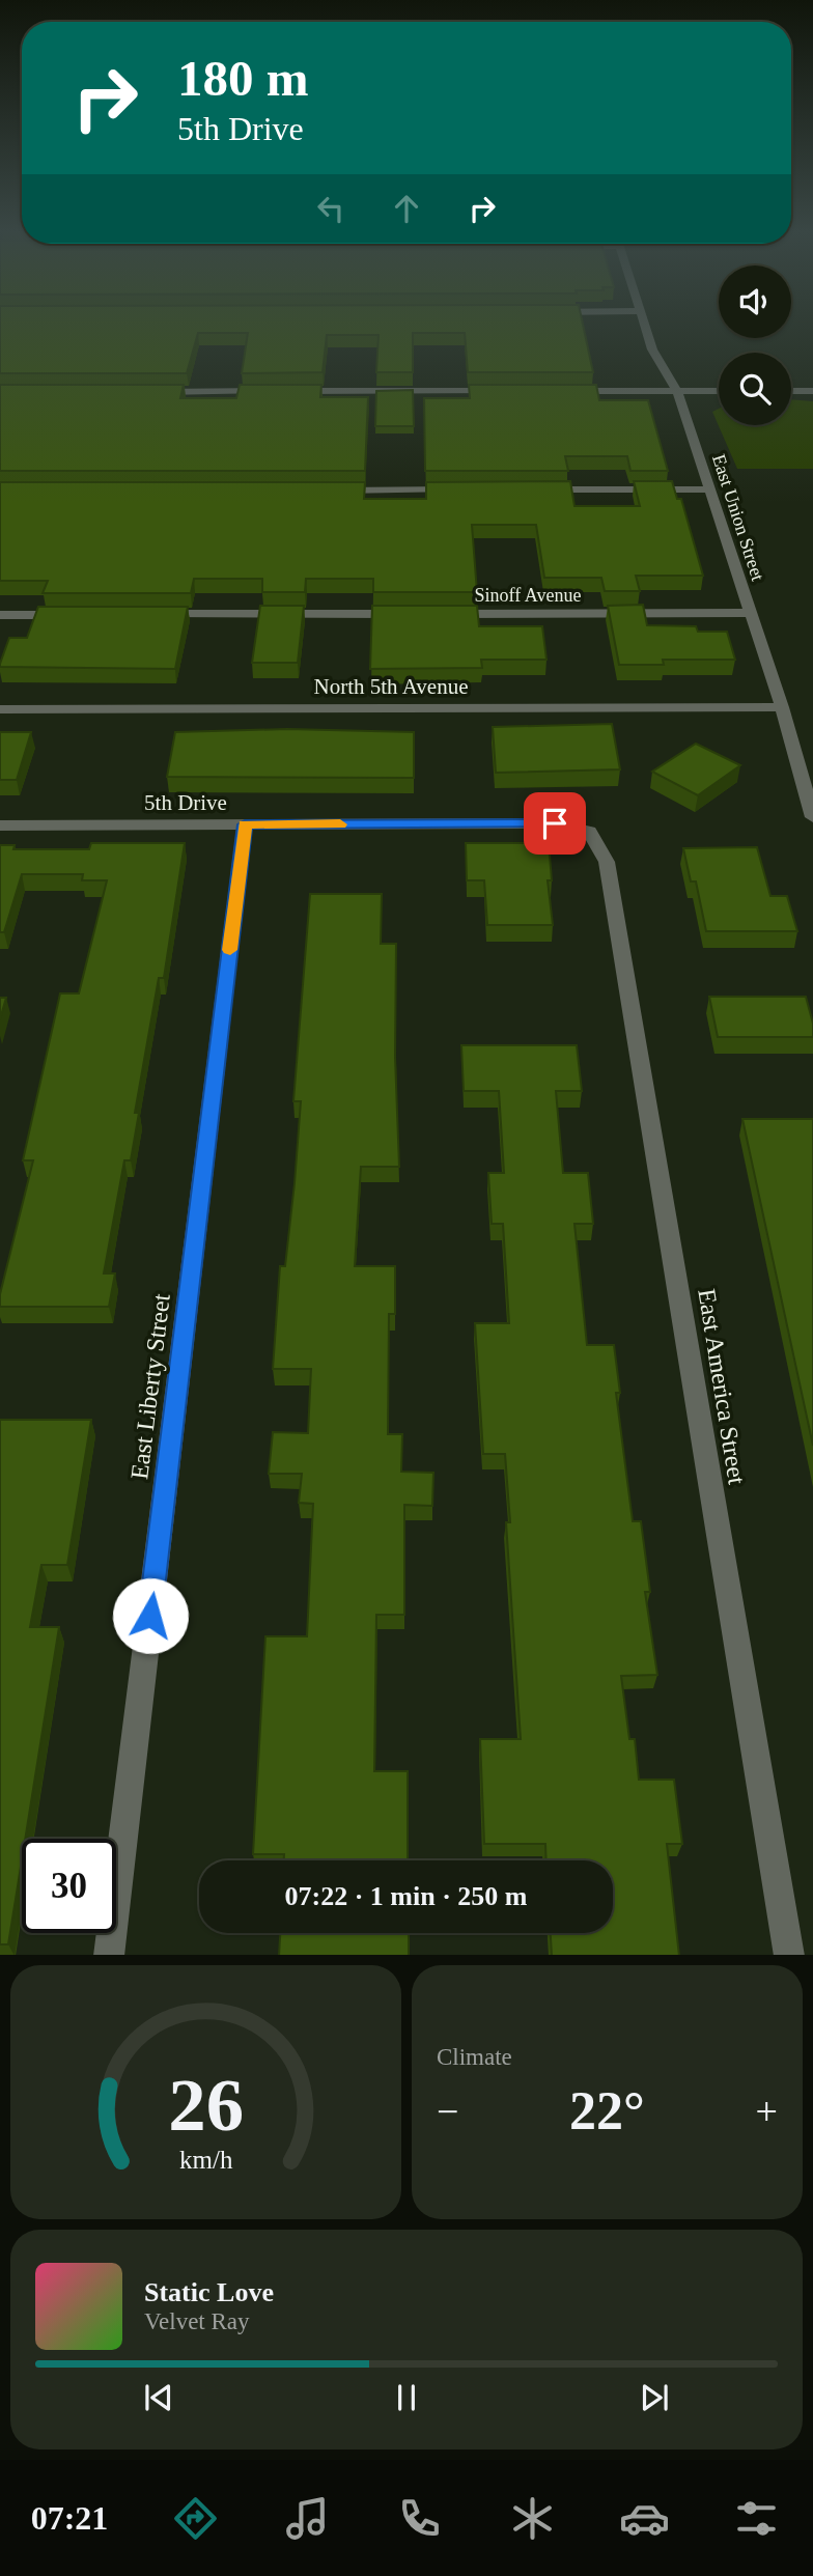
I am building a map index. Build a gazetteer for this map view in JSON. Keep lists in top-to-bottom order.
{
  "streets": {
    "street": [
      "East Union Street",
      "Sinoff Avenue",
      "North 5th Avenue",
      "5th Drive",
      "East Liberty Street",
      "East America Street"
    ]
  },
  "crossings": [
    ["East Union Street", "Sinoff Avenue"],
    ["East Union Street", "North 5th Avenue"],
    ["5th Drive", "East Liberty Street"],
    ["5th Drive", "East America Street"]
  ],
  "page": {
    "turn": ["180 m", "5th Drive"],
    "limit": "30",
    "trip": "07:22 · 1 min · 250 m",
    "tile": "Climate",
    "heat": ["−", "22°", "+"],
    "song": ["Static Love", "Velvet Ray"],
    "tabs": "07:21",
    "gauge": ["26", "km/h"]
  }
}
